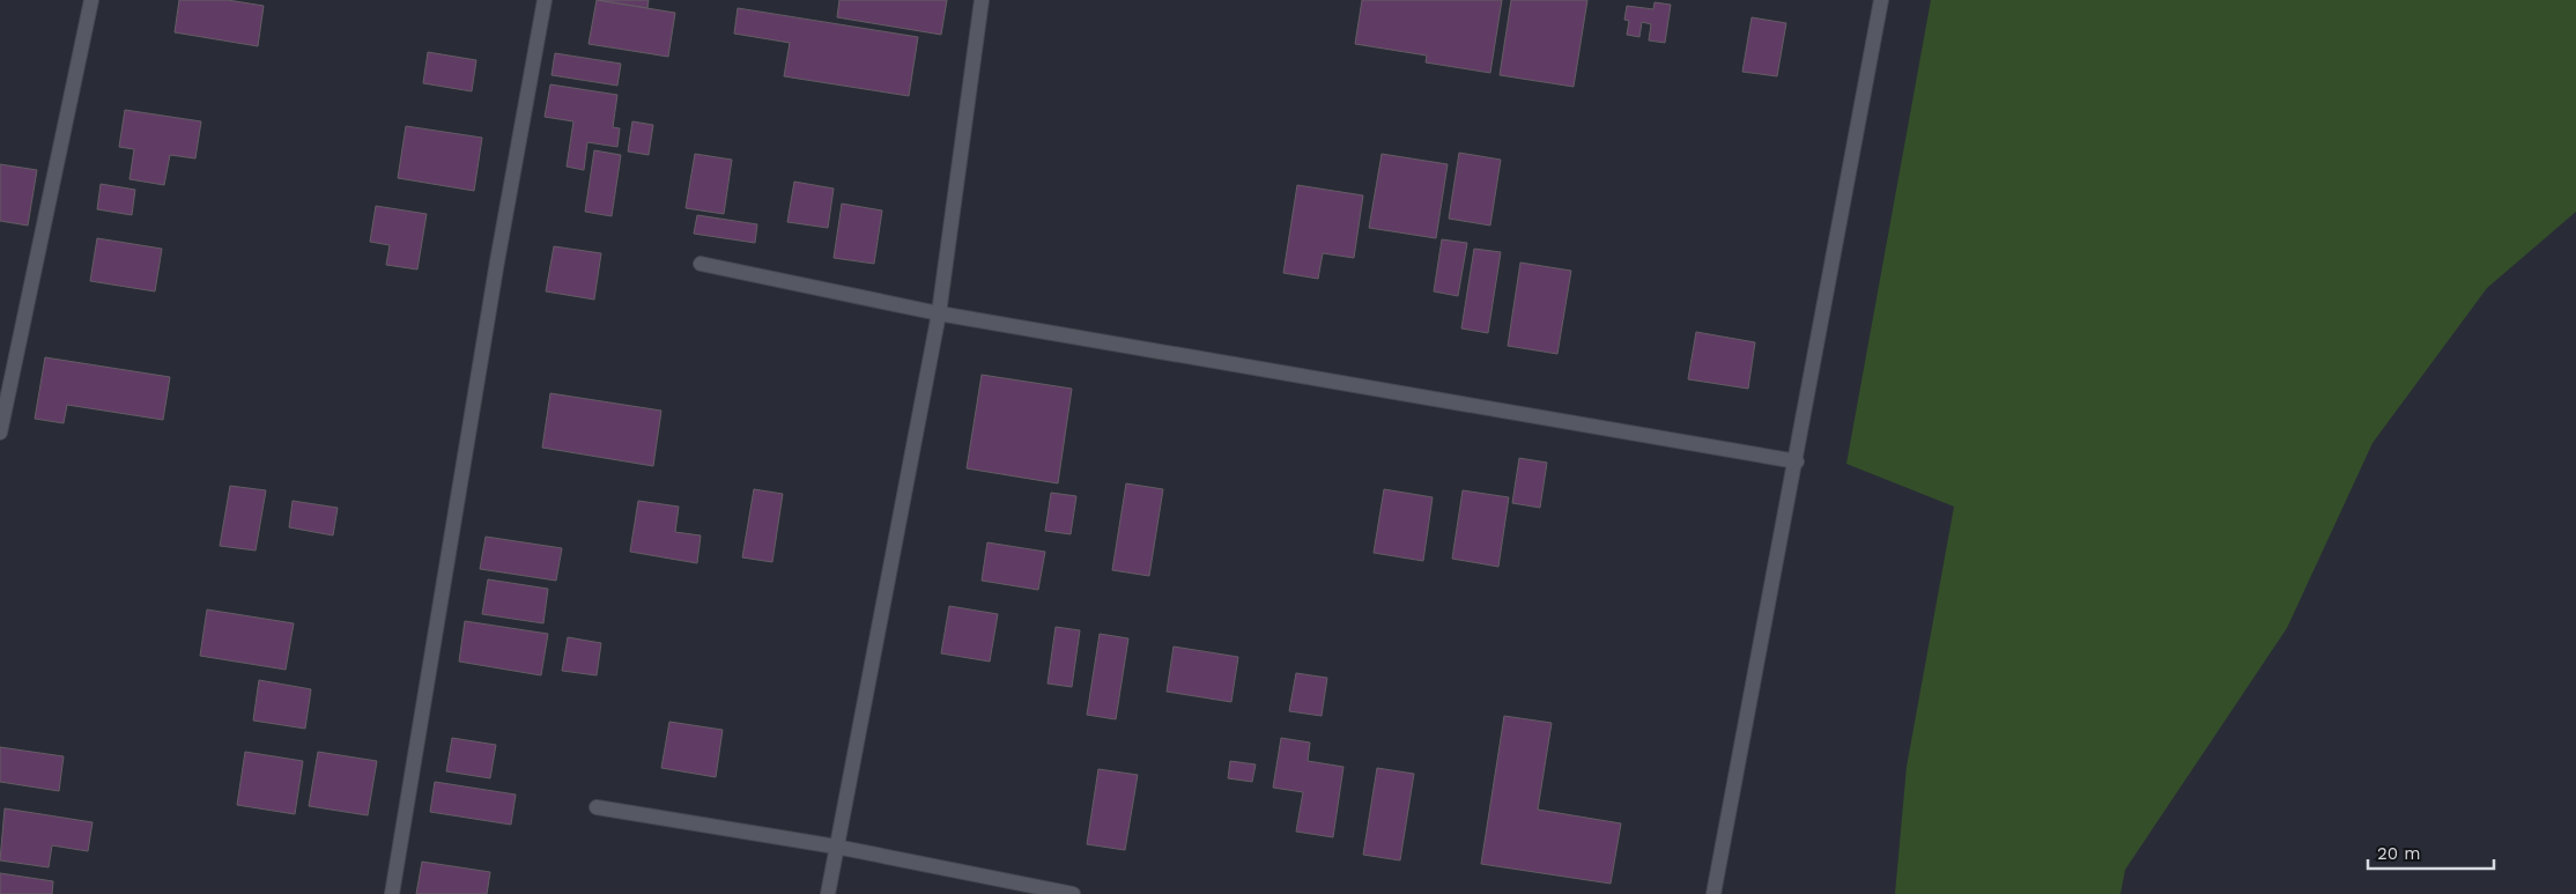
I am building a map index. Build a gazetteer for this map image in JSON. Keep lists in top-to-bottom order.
{
  "scale_bar": "20 m"
}
